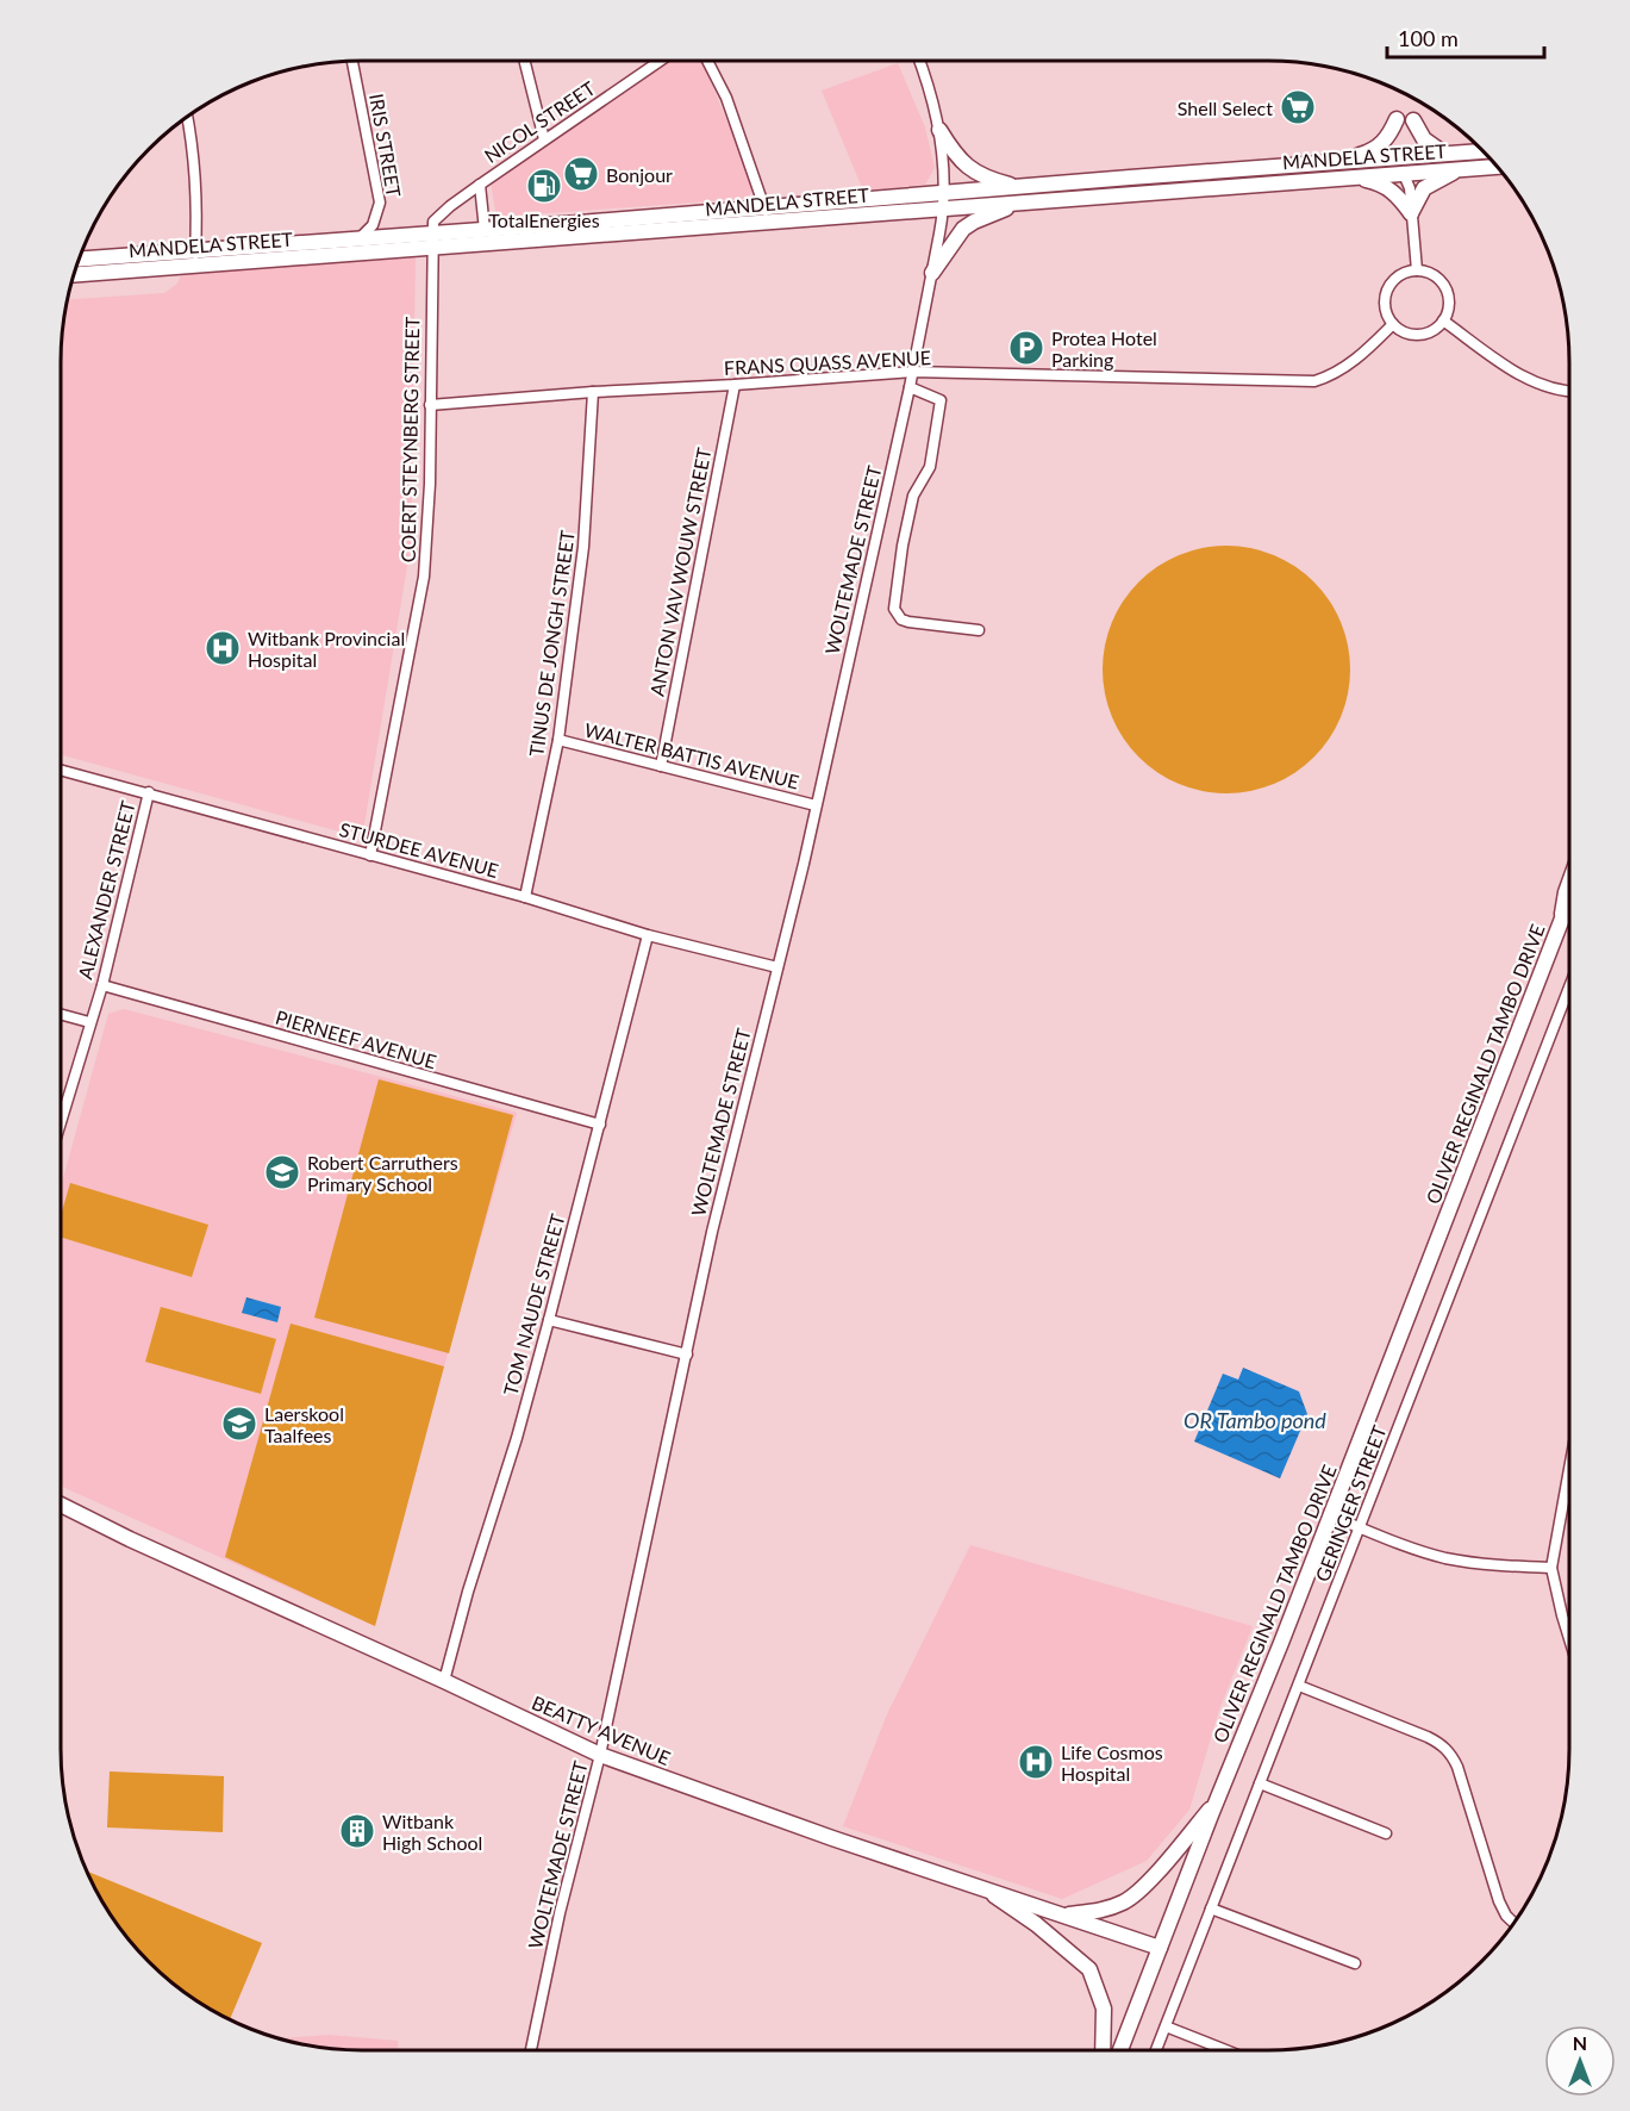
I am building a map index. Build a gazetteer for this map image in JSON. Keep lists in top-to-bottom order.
{
  "streets": {
    "main road": ["MANDELA STREET", "OLIVER REGINALD TAMBO DRIVE", "BEATTY AVENUE"],
    "street": [
      "NICOL STREET",
      "IRIS STREET",
      "FRANS QUASS AVENUE",
      "COERT STEYNBERG STREET",
      "WOLTEMADE STREET",
      "ANTON VAV WOUW STREET",
      "TINUS DE JONGH STREET",
      "WALTER BATTIS AVENUE",
      "STURDEE AVENUE",
      "ALEXANDER STREET",
      "PIERNEEF AVENUE",
      "TOM NAUDE STREET",
      "GERINGER STREET"
    ]
  },
  "crossings": [
    ["NICOL STREET", "MANDELA STREET"],
    ["NICOL STREET", "COERT STEYNBERG STREET"],
    ["IRIS STREET", "MANDELA STREET"],
    ["MANDELA STREET", "COERT STEYNBERG STREET"],
    ["MANDELA STREET", "WOLTEMADE STREET"],
    ["FRANS QUASS AVENUE", "COERT STEYNBERG STREET"],
    ["FRANS QUASS AVENUE", "WOLTEMADE STREET"],
    ["FRANS QUASS AVENUE", "ANTON VAV WOUW STREET"],
    ["FRANS QUASS AVENUE", "TINUS DE JONGH STREET"],
    ["COERT STEYNBERG STREET", "STURDEE AVENUE"],
    ["WOLTEMADE STREET", "WALTER BATTIS AVENUE"],
    ["WOLTEMADE STREET", "STURDEE AVENUE"],
    ["WOLTEMADE STREET", "BEATTY AVENUE"],
    ["ANTON VAV WOUW STREET", "WALTER BATTIS AVENUE"],
    ["TINUS DE JONGH STREET", "WALTER BATTIS AVENUE"],
    ["TINUS DE JONGH STREET", "STURDEE AVENUE"],
    ["STURDEE AVENUE", "ALEXANDER STREET"],
    ["STURDEE AVENUE", "TOM NAUDE STREET"],
    ["ALEXANDER STREET", "PIERNEEF AVENUE"],
    ["PIERNEEF AVENUE", "TOM NAUDE STREET"],
    ["OLIVER REGINALD TAMBO DRIVE", "BEATTY AVENUE"],
    ["TOM NAUDE STREET", "BEATTY AVENUE"]
  ],
  "water": ["OR Tambo pond"],
  "places": {
    "supermarket": ["Shell Select", "Bonjour"],
    "fuel station": ["TotalEnergies"],
    "parking": ["Protea Hotel Parking"],
    "hospital": ["Witbank Provincial Hospital", "Life Cosmos Hospital"],
    "school or university": ["Robert Carruthers Primary School", "Laerskool Taalfees"],
    "building": ["Witbank High School"]
  },
  "scale_bar": "100 m",
  "north": "top"
}
